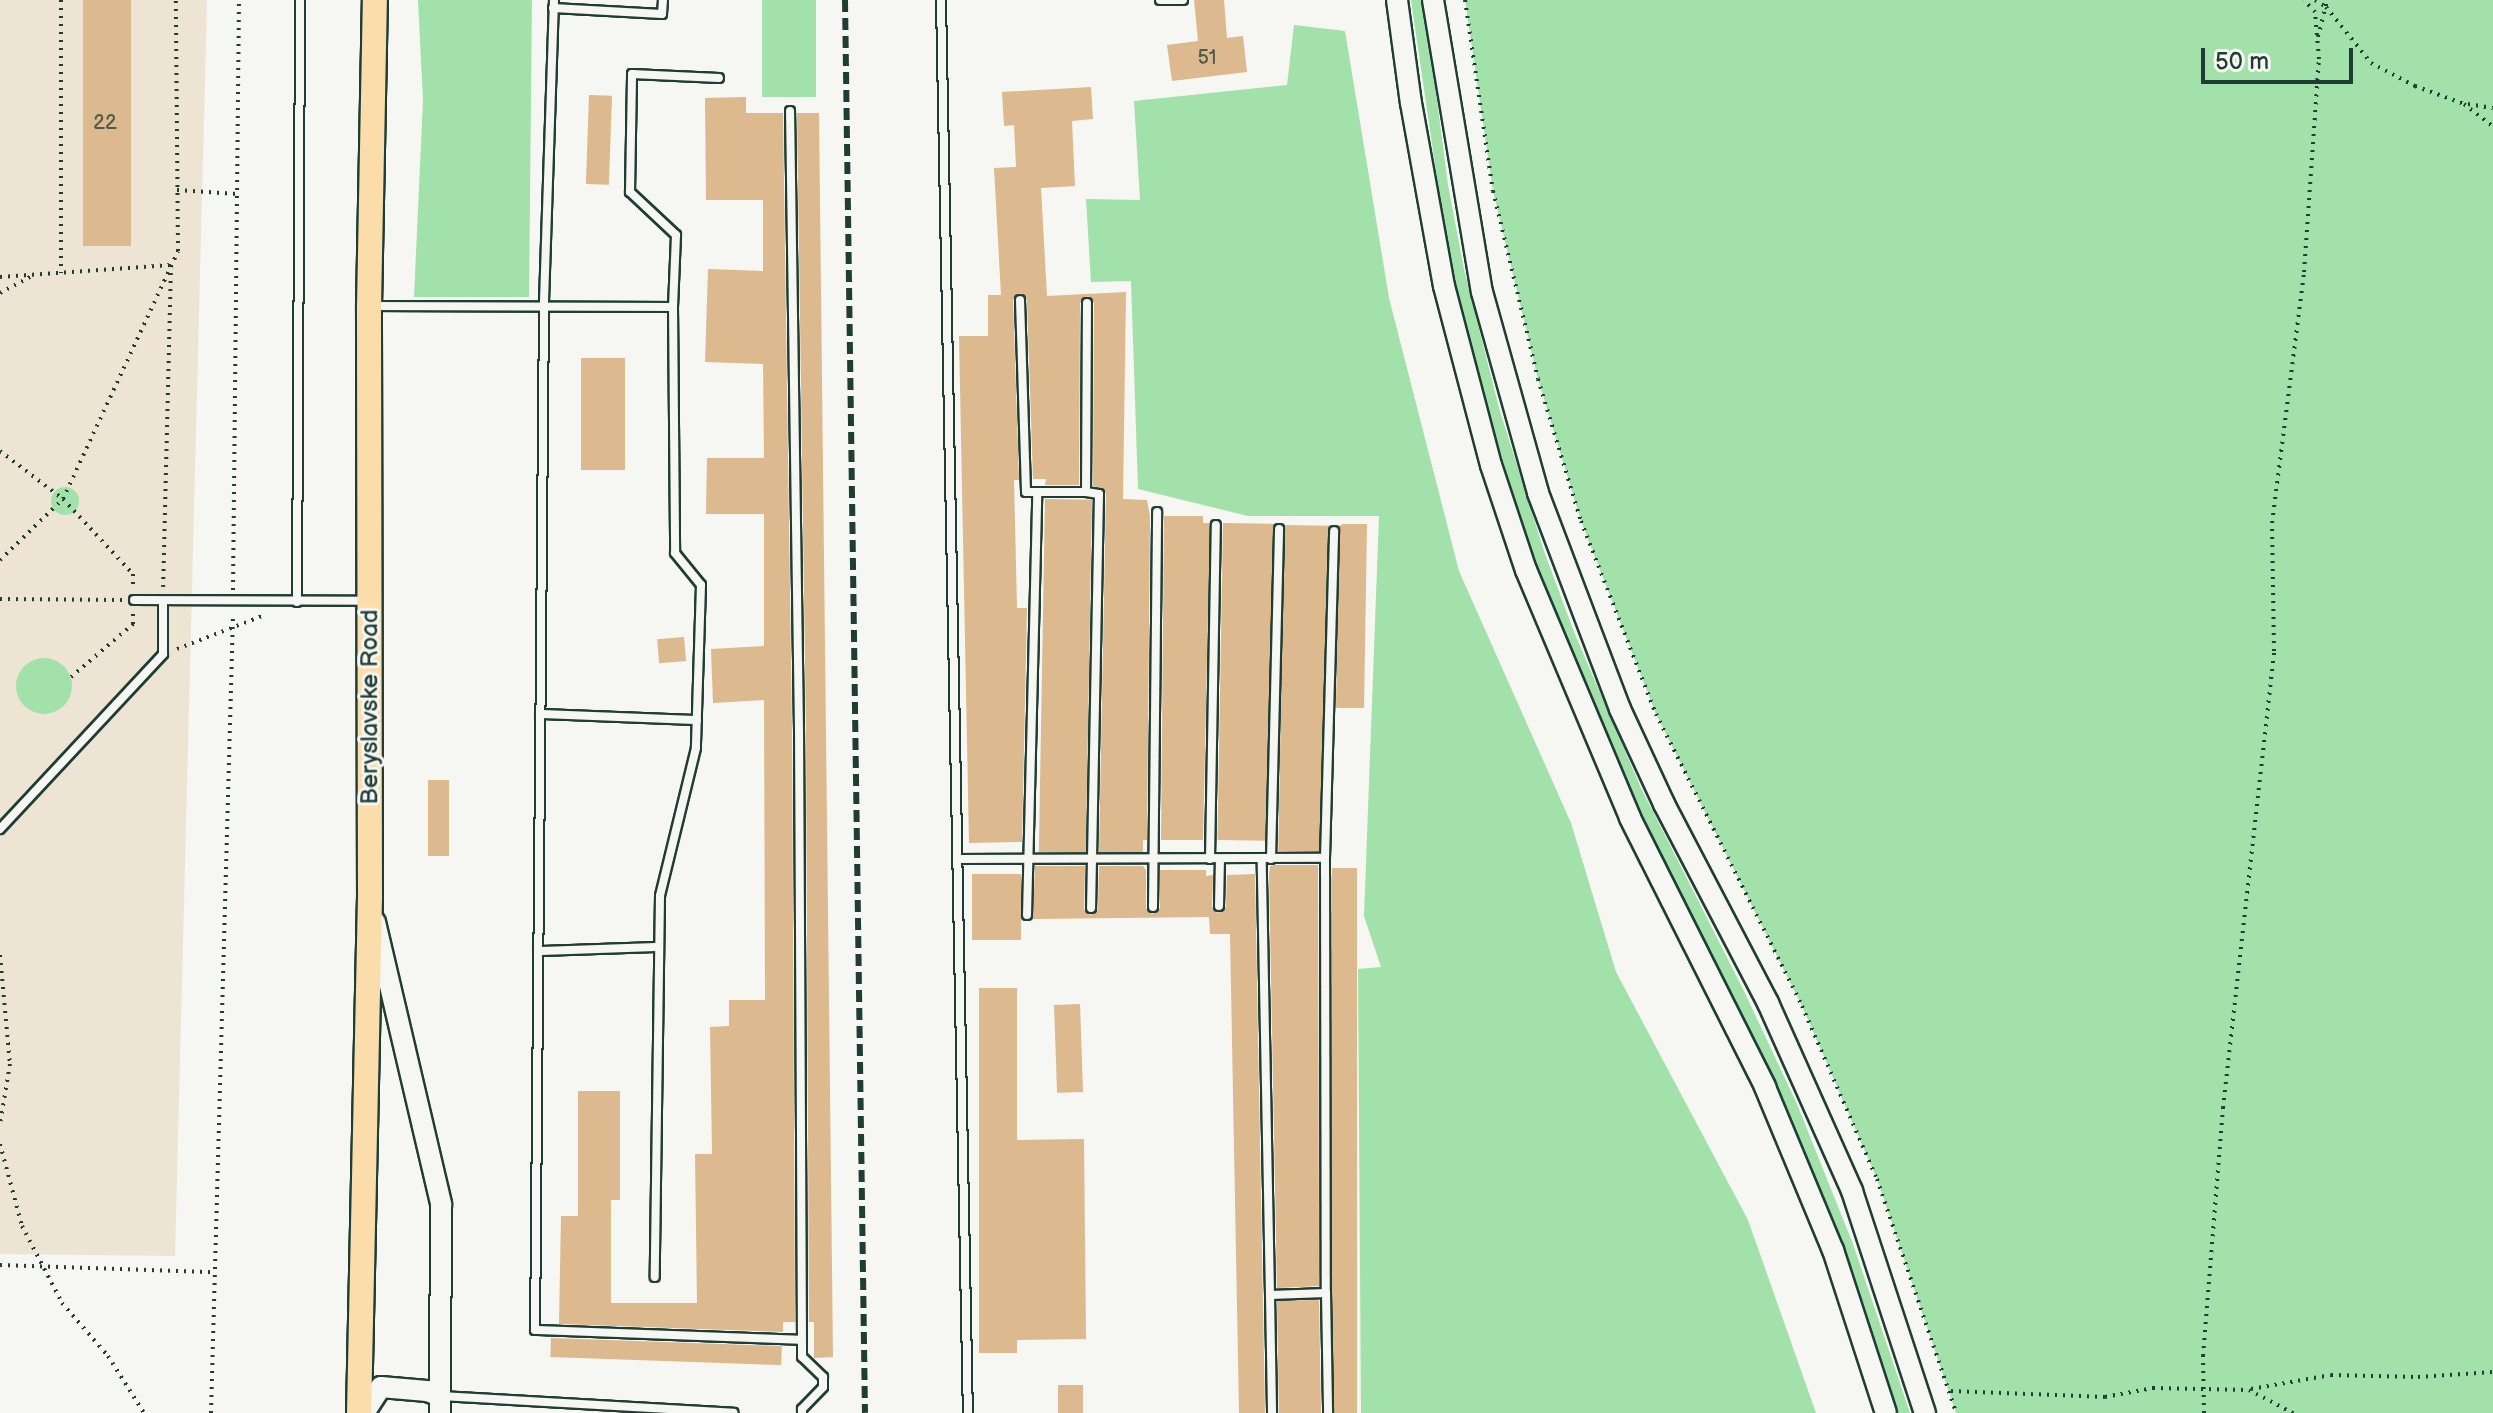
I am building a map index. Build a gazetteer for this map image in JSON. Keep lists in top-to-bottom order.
{
  "streets": {
    "main road": ["Beryslavske Road"]
  },
  "house_numbers": ["51", "22"],
  "scale_bar": "50 m"
}
